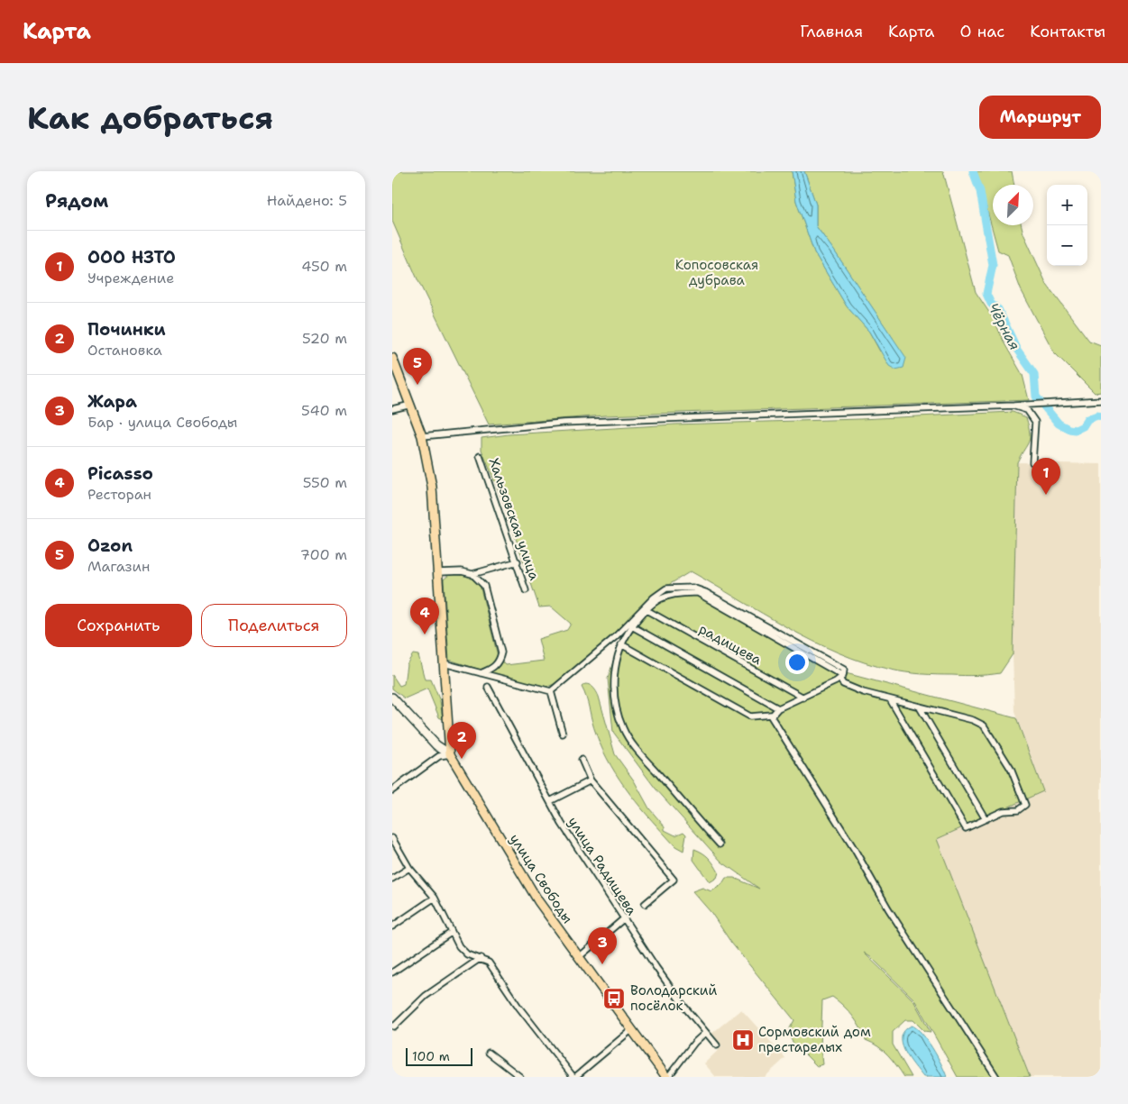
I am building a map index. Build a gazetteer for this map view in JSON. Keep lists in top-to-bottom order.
{
  "streets": {
    "main road": ["улица Свободы"],
    "street": ["Хальзовская улица", "радищева", "улица Радищева"]
  },
  "water": ["Чёрная"],
  "parks": ["Копосовская дубрава"],
  "places": {
    "bus stop": ["Володарский посёлок"],
    "hospital": ["Сормовский дом престарелых"]
  },
  "scale_bar": "100 m",
  "north": "top right",
  "page": {
    "header": "Карта",
    "nav": [
      "Главная",
      "Карта",
      "О нас",
      "Контакты"
    ],
    "buttons": [
      "Маршрут",
      ["Сохранить", "Поделиться"]
    ],
    "title": "Как добраться",
    "heading": ["Рядом", "Найдено: 5"],
    "map_buttons": ["+", "−"],
    "list": [
      {
        "mark": "1",
        "name": "ООО НЗТО",
        "note": "Учреждение",
        "value": "450 m"
      },
      {
        "mark": "2",
        "name": "Починки",
        "note": "Остановка",
        "value": "520 m"
      },
      {
        "mark": "3",
        "name": "Жара",
        "note": "Бар · улица Свободы",
        "value": "540 m"
      },
      {
        "mark": "4",
        "name": "Picasso",
        "note": "Ресторан",
        "value": "550 m"
      },
      {
        "mark": "5",
        "name": "Ozon",
        "note": "Магазин",
        "value": "700 m"
      }
    ],
    "pins": [
      "5",
      "1",
      "4",
      "2",
      "3"
    ],
    "scale": "100 m"
  }
}
